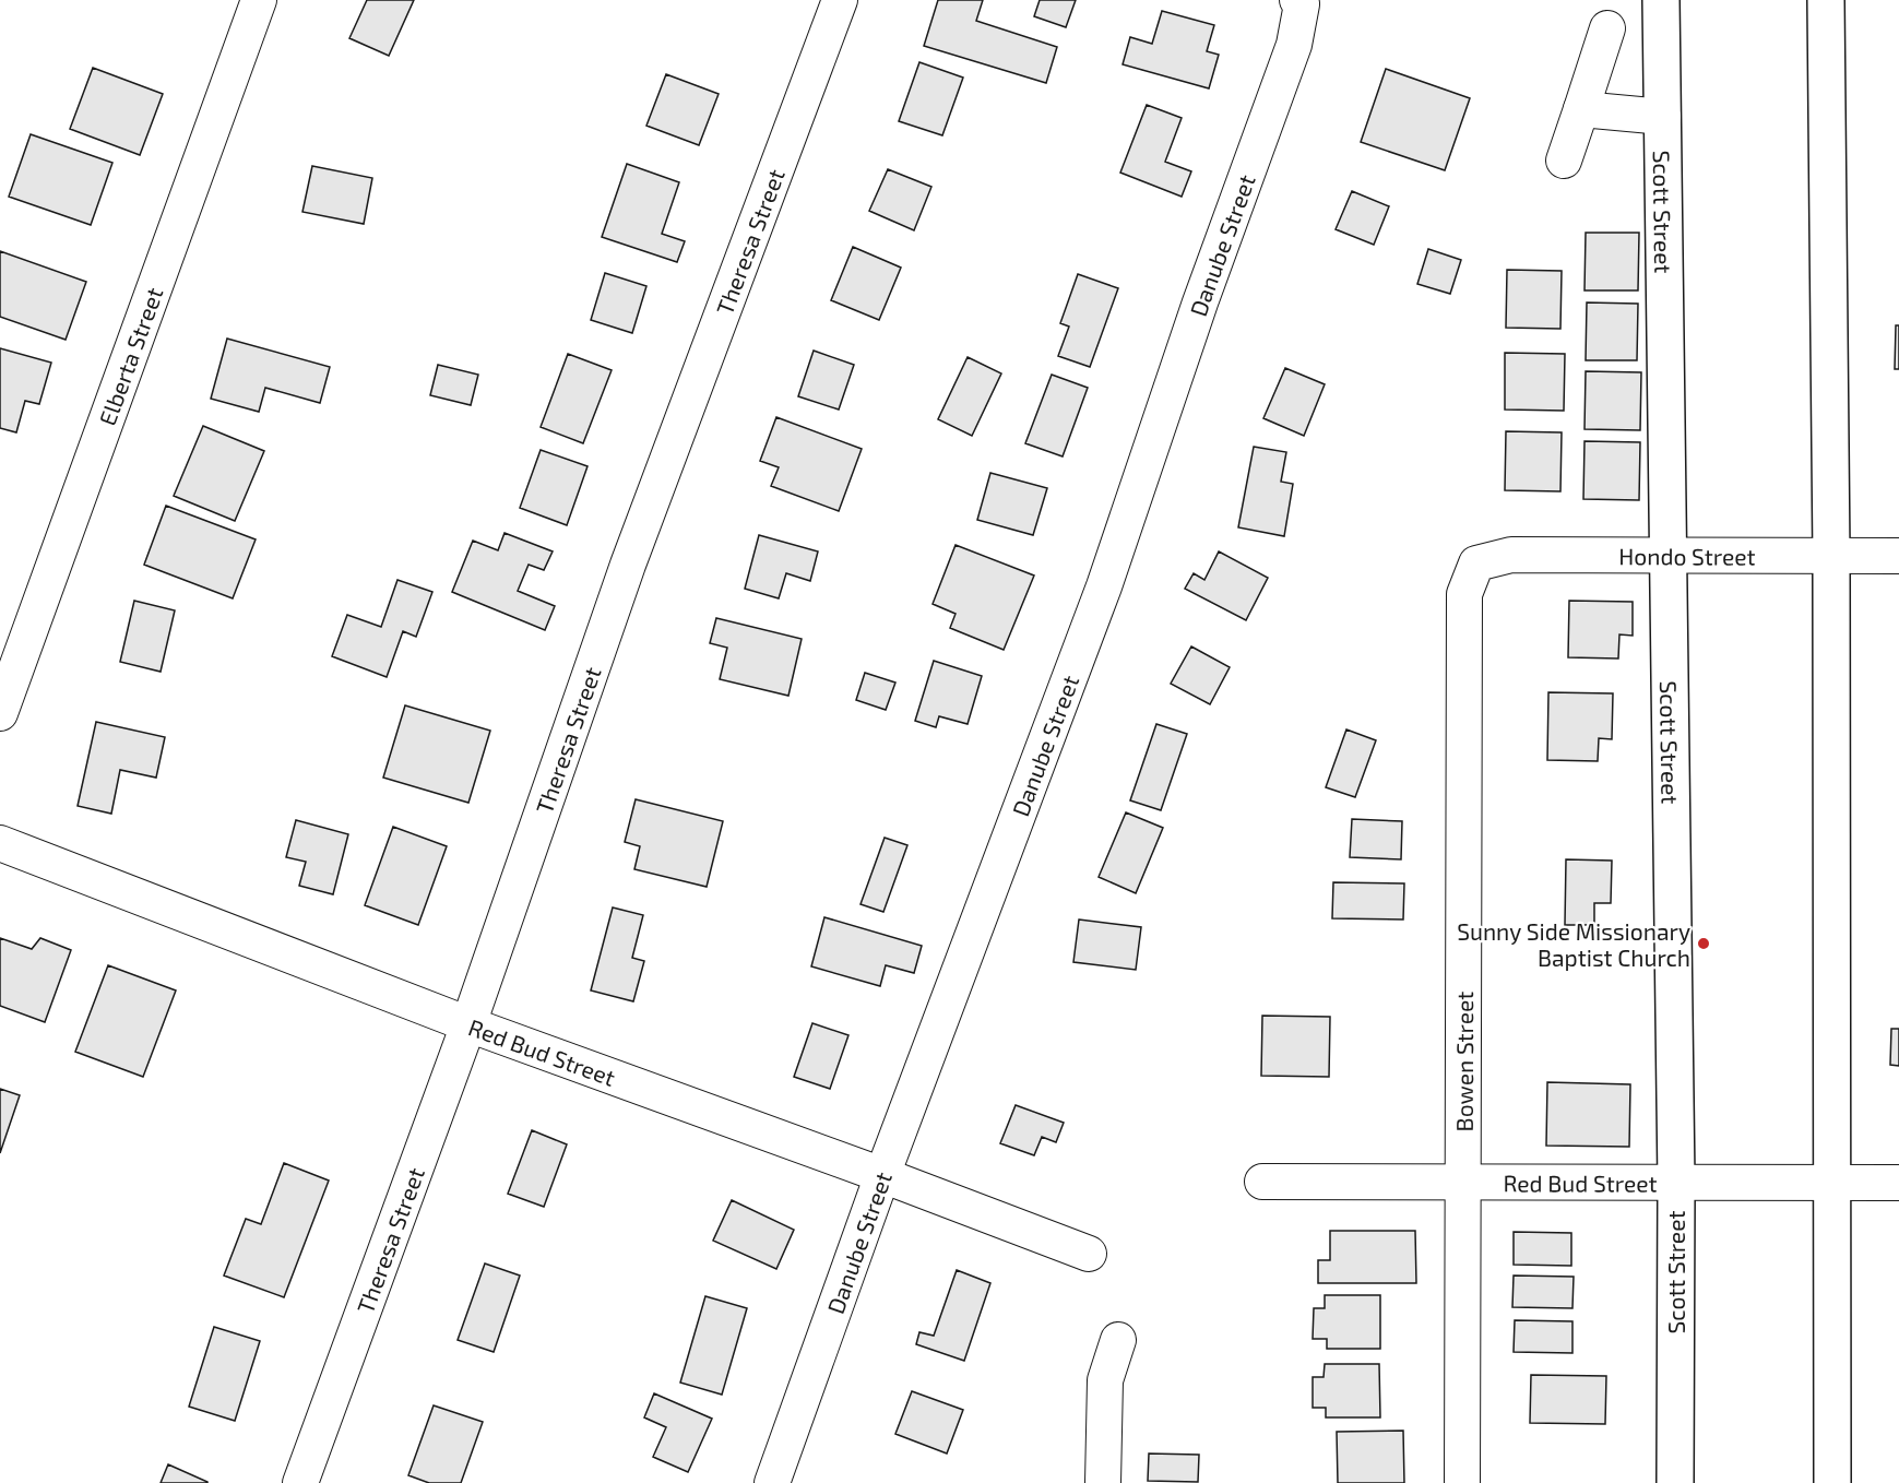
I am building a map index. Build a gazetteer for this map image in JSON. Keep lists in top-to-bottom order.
{
  "streets": {
    "main road": ["Scott Street"],
    "street": [
      "Theresa Street",
      "Danube Street",
      "Elberta Street",
      "Hondo Street",
      "Red Bud Street",
      "Bowen Street"
    ]
  },
  "crossings": [
    ["Scott Street", "Hondo Street"],
    ["Scott Street", "Red Bud Street"],
    ["Theresa Street", "Red Bud Street"],
    ["Danube Street", "Red Bud Street"],
    ["Hondo Street", "Bowen Street"],
    ["Red Bud Street", "Bowen Street"]
  ],
  "places": ["Sunny Side Missionary Baptist Church"]
}
